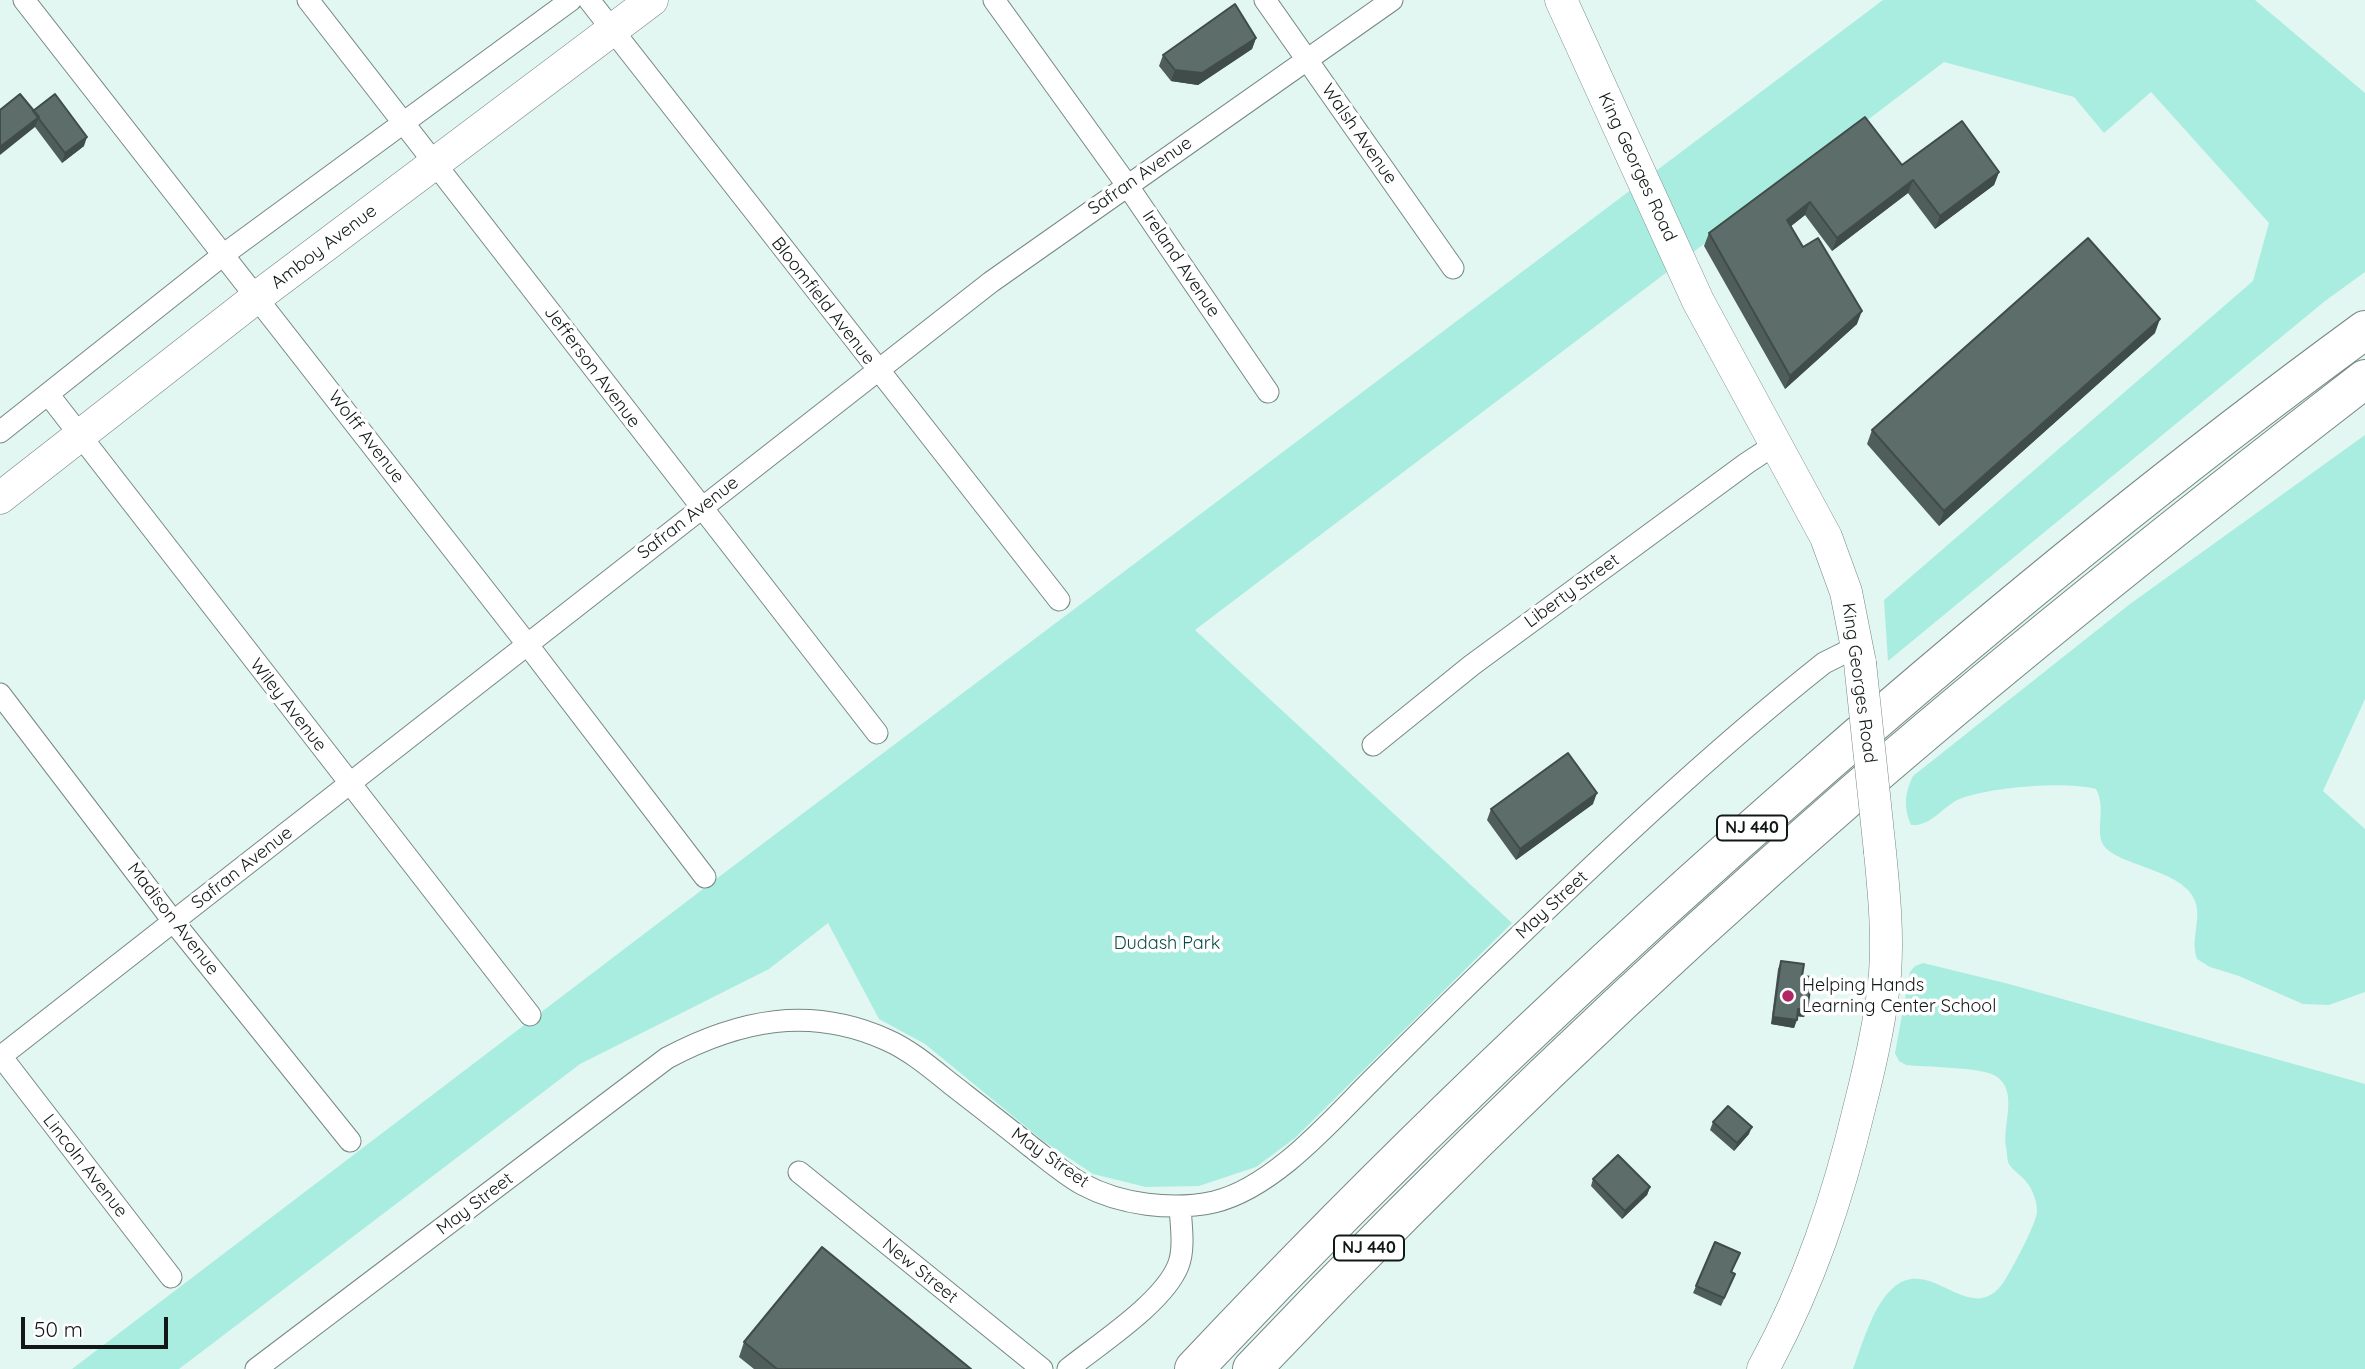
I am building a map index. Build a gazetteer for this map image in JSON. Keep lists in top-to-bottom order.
{
  "streets": {
    "highway": ["NJ 440"],
    "street": [
      "Walsh Avenue",
      "King Georges Road",
      "Safran Avenue",
      "Amboy Avenue",
      "Ireland Avenue",
      "Bloomfield Avenue",
      "Jefferson Avenue",
      "Wolff Avenue",
      "Liberty Street",
      "Wiley Avenue",
      "May Street",
      "Madison Avenue",
      "Lincoln Avenue",
      "New Street"
    ]
  },
  "crossings": [
    ["Walsh Avenue", "Safran Avenue"],
    ["King Georges Road", "Liberty Street"],
    ["King Georges Road", "May Street"],
    ["Safran Avenue", "Ireland Avenue"],
    ["Safran Avenue", "Bloomfield Avenue"],
    ["Safran Avenue", "Jefferson Avenue"],
    ["Safran Avenue", "Wolff Avenue"],
    ["Safran Avenue", "Wiley Avenue"],
    ["Safran Avenue", "Madison Avenue"],
    ["Safran Avenue", "Lincoln Avenue"],
    ["Amboy Avenue", "Bloomfield Avenue"],
    ["Amboy Avenue", "Jefferson Avenue"],
    ["Amboy Avenue", "Wolff Avenue"],
    ["Amboy Avenue", "Wiley Avenue"]
  ],
  "parks": ["Dudash Park"],
  "places": ["Helping Hands Learning Center School"],
  "scale_bar": "50 m"
}
